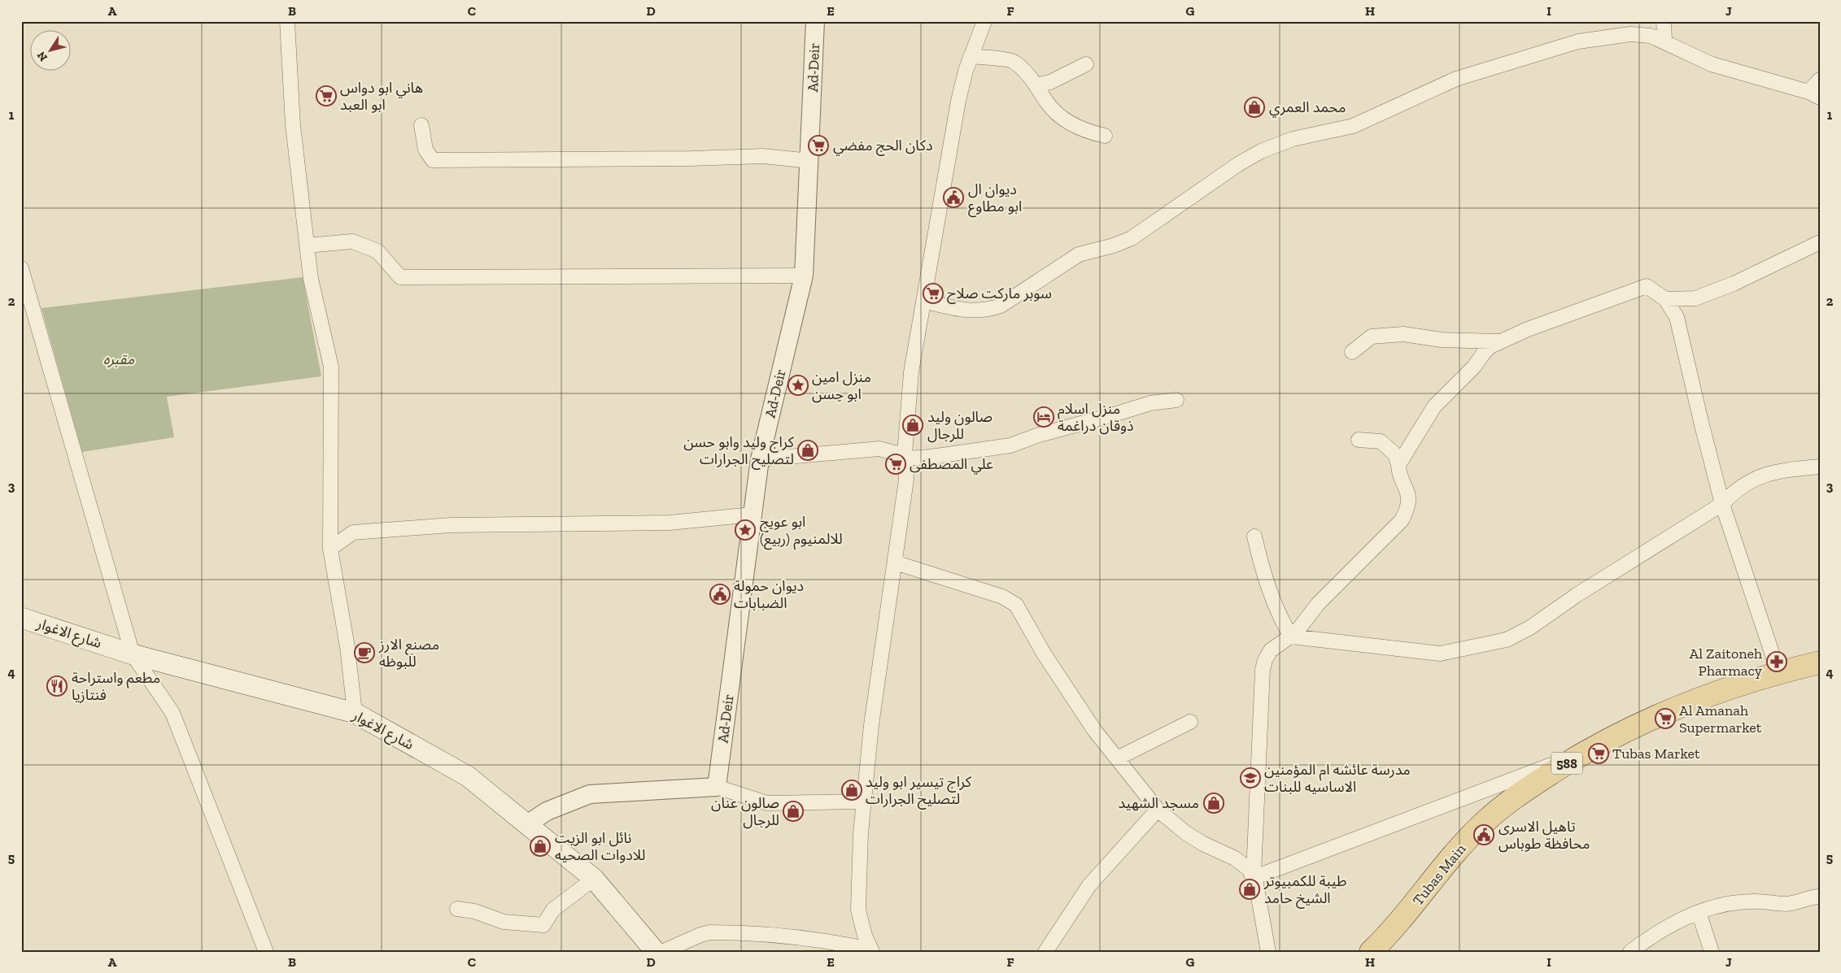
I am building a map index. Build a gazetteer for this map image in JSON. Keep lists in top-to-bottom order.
{
  "streets": {
    "main road": ["شارع الاغوار", "588", "Tubas Main"],
    "street": ["Ad-Deir"]
  },
  "parks": ["مقبره"],
  "places": {
    "supermarket": [
      "هاني ابو دواس ابو العبد",
      "دكان الحج مفضي",
      "سوبر ماركت صلاح",
      "علي المصطفى",
      "Al Amanah Supermarket",
      "Tubas Market"
    ],
    "shop": [
      "محمد العمري",
      "صالون وليد للرجال",
      "كراج وليد وابو حسن لتصليح الجرارات",
      "كراج تيسير ابو وليد لتصليح الجرارات",
      "مسجد الشهيد",
      "صالون عنان للرجال",
      "نائل ابو الزيت للادوات الصحيه",
      "طيبة للكمبيوتر الشيخ حامد"
    ],
    "public building": ["ديوان ال ابو مطاوع", "ديوان حمولة الضبابات", "تاهيل الاسرى محافظة طوباس"],
    "place": ["منزل امين ابو حِسن", "ابو عويج للالمنيوم (ربيع)"],
    "hotel": ["منزل اسلام ذوقان دراغمة"],
    "cafe": ["مصنع الارز للبوظه"],
    "pharmacy": ["Al Zaitoneh Pharmacy"],
    "restaurant": ["مطعم واستراحة فنتازيا"],
    "school or university": ["مدرسة عائشه ام المؤمنين الاساسيه للبنات"]
  },
  "north": "bottom left",
  "grid": {
    "columns": [
      "A",
      "B",
      "C",
      "D",
      "E",
      "F",
      "G",
      "H",
      "I",
      "J"
    ],
    "rows": [
      "1",
      "2",
      "3",
      "4",
      "5"
    ]
  }
}
